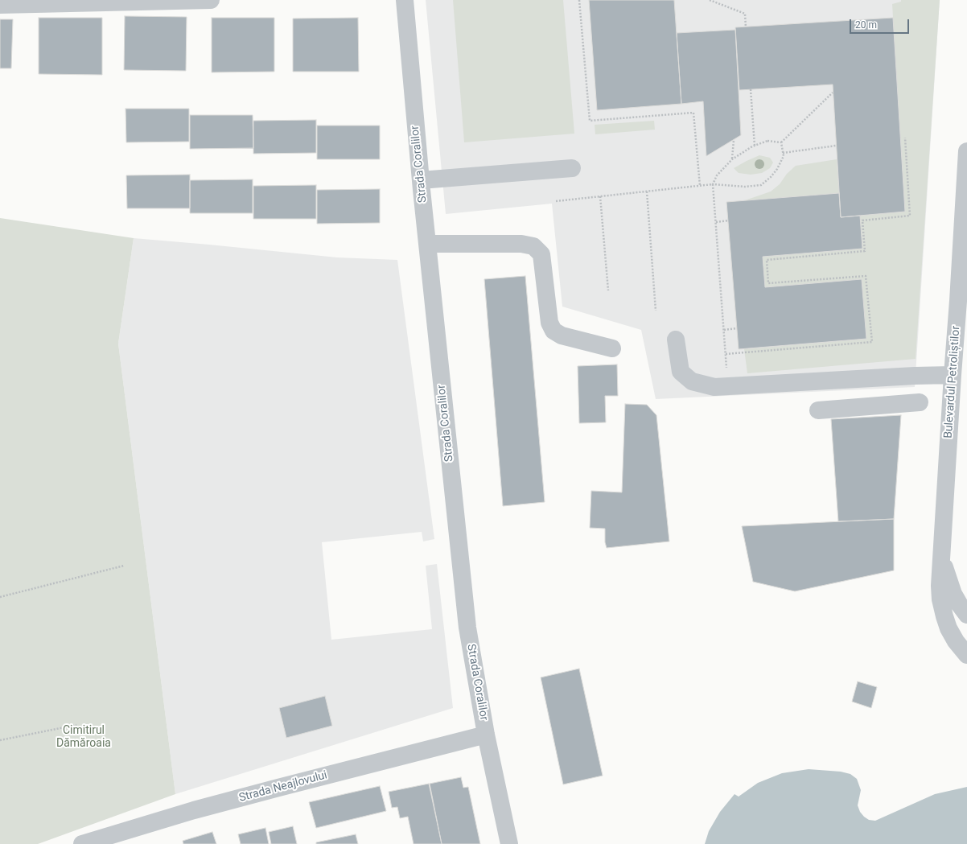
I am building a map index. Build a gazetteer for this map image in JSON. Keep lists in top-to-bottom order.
{
  "streets": {
    "street": ["Strada Coralilor", "Bulevardul Petroliștilor", "Strada Neajlovului"]
  },
  "crossings": [
    ["Strada Coralilor", "Strada Neajlovului"]
  ],
  "parks": ["Cimitirul Dămăroaia"],
  "scale_bar": "20 m"
}
